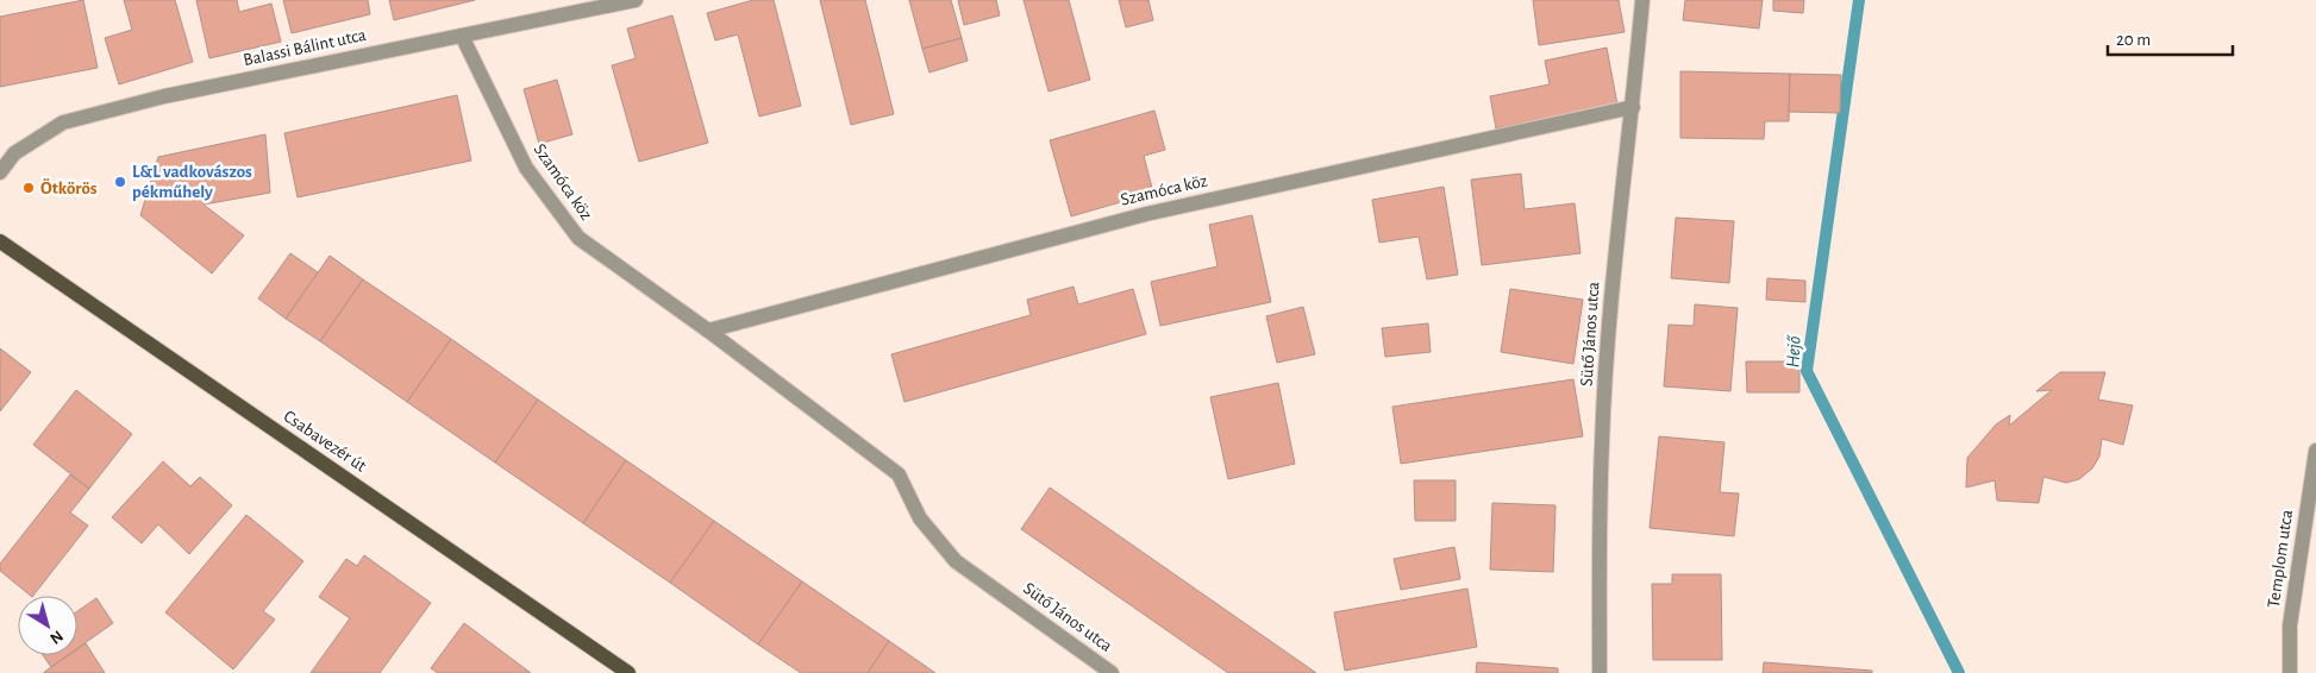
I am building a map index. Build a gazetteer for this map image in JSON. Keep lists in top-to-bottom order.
{
  "streets": {
    "main road": ["Csabavezér út"],
    "street": [
      "Balassi Bálint utca",
      "Szamóca köz",
      "Sütő János utca",
      "Templom utca"
    ]
  },
  "crossings": [
    ["Balassi Bálint utca", "Szamóca köz"],
    ["Szamóca köz", "Sütő János utca"]
  ],
  "water": ["Hejő"],
  "places": ["L&L vadkovászos pékműhely", "Ötkörös"],
  "scale_bar": "20 m",
  "north": "bottom right"
}
